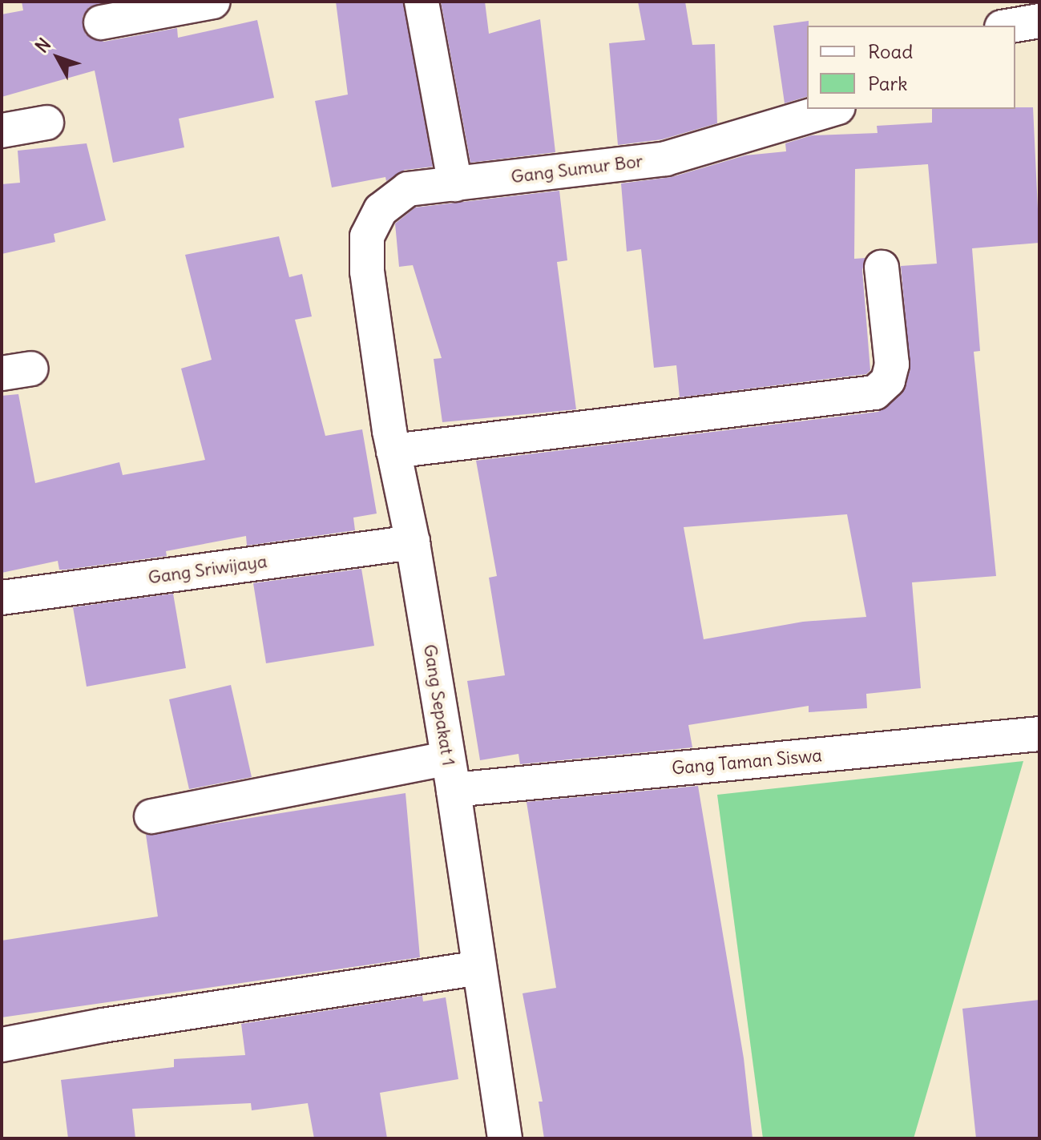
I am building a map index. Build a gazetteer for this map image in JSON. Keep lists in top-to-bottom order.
{
  "streets": {
    "street": [
      "Gang Sumur Bor",
      "Gang Sriwijaya",
      "Gang Sepakat 1",
      "Gang Taman Siswa"
    ]
  },
  "crossings": [
    ["Gang Sumur Bor", "Gang Sepakat 1"],
    ["Gang Sriwijaya", "Gang Sepakat 1"],
    ["Gang Sepakat 1", "Gang Taman Siswa"]
  ],
  "legend": ["Road", "Park"],
  "north": "top left"
}
